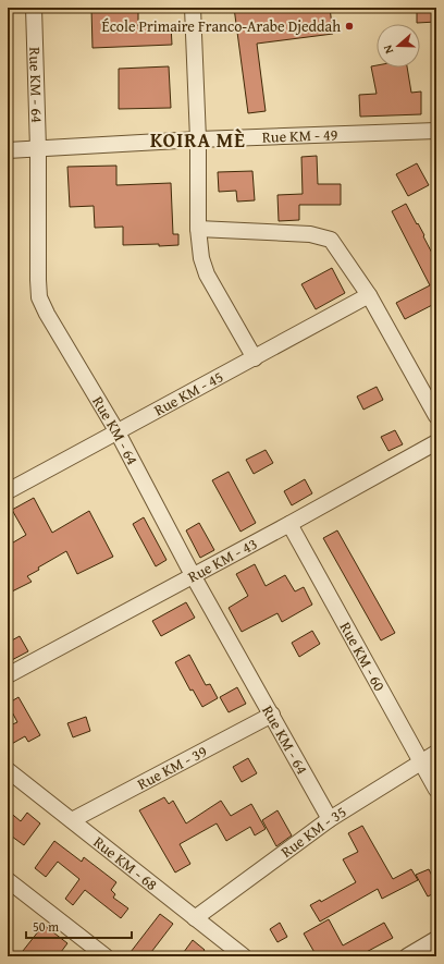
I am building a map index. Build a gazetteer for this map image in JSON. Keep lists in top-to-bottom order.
{
  "streets": {
    "street": [
      "Rue KM - 64",
      "Rue KM - 49",
      "Rue KM - 45",
      "Rue KM - 43",
      "Rue KM - 60",
      "Rue KM - 39",
      "Rue KM - 35",
      "Rue KM - 68"
    ]
  },
  "crossings": [
    ["Rue KM - 64", "Rue KM - 49"],
    ["Rue KM - 64", "Rue KM - 45"],
    ["Rue KM - 64", "Rue KM - 43"],
    ["Rue KM - 64", "Rue KM - 39"],
    ["Rue KM - 64", "Rue KM - 35"],
    ["Rue KM - 43", "Rue KM - 60"],
    ["Rue KM - 60", "Rue KM - 35"],
    ["Rue KM - 39", "Rue KM - 68"],
    ["Rue KM - 35", "Rue KM - 68"]
  ],
  "districts": ["KOIRA MÈ"],
  "places": ["École Primaire Franco-Arabe Djeddah"],
  "scale_bar": "50 m",
  "north": "left"
}
